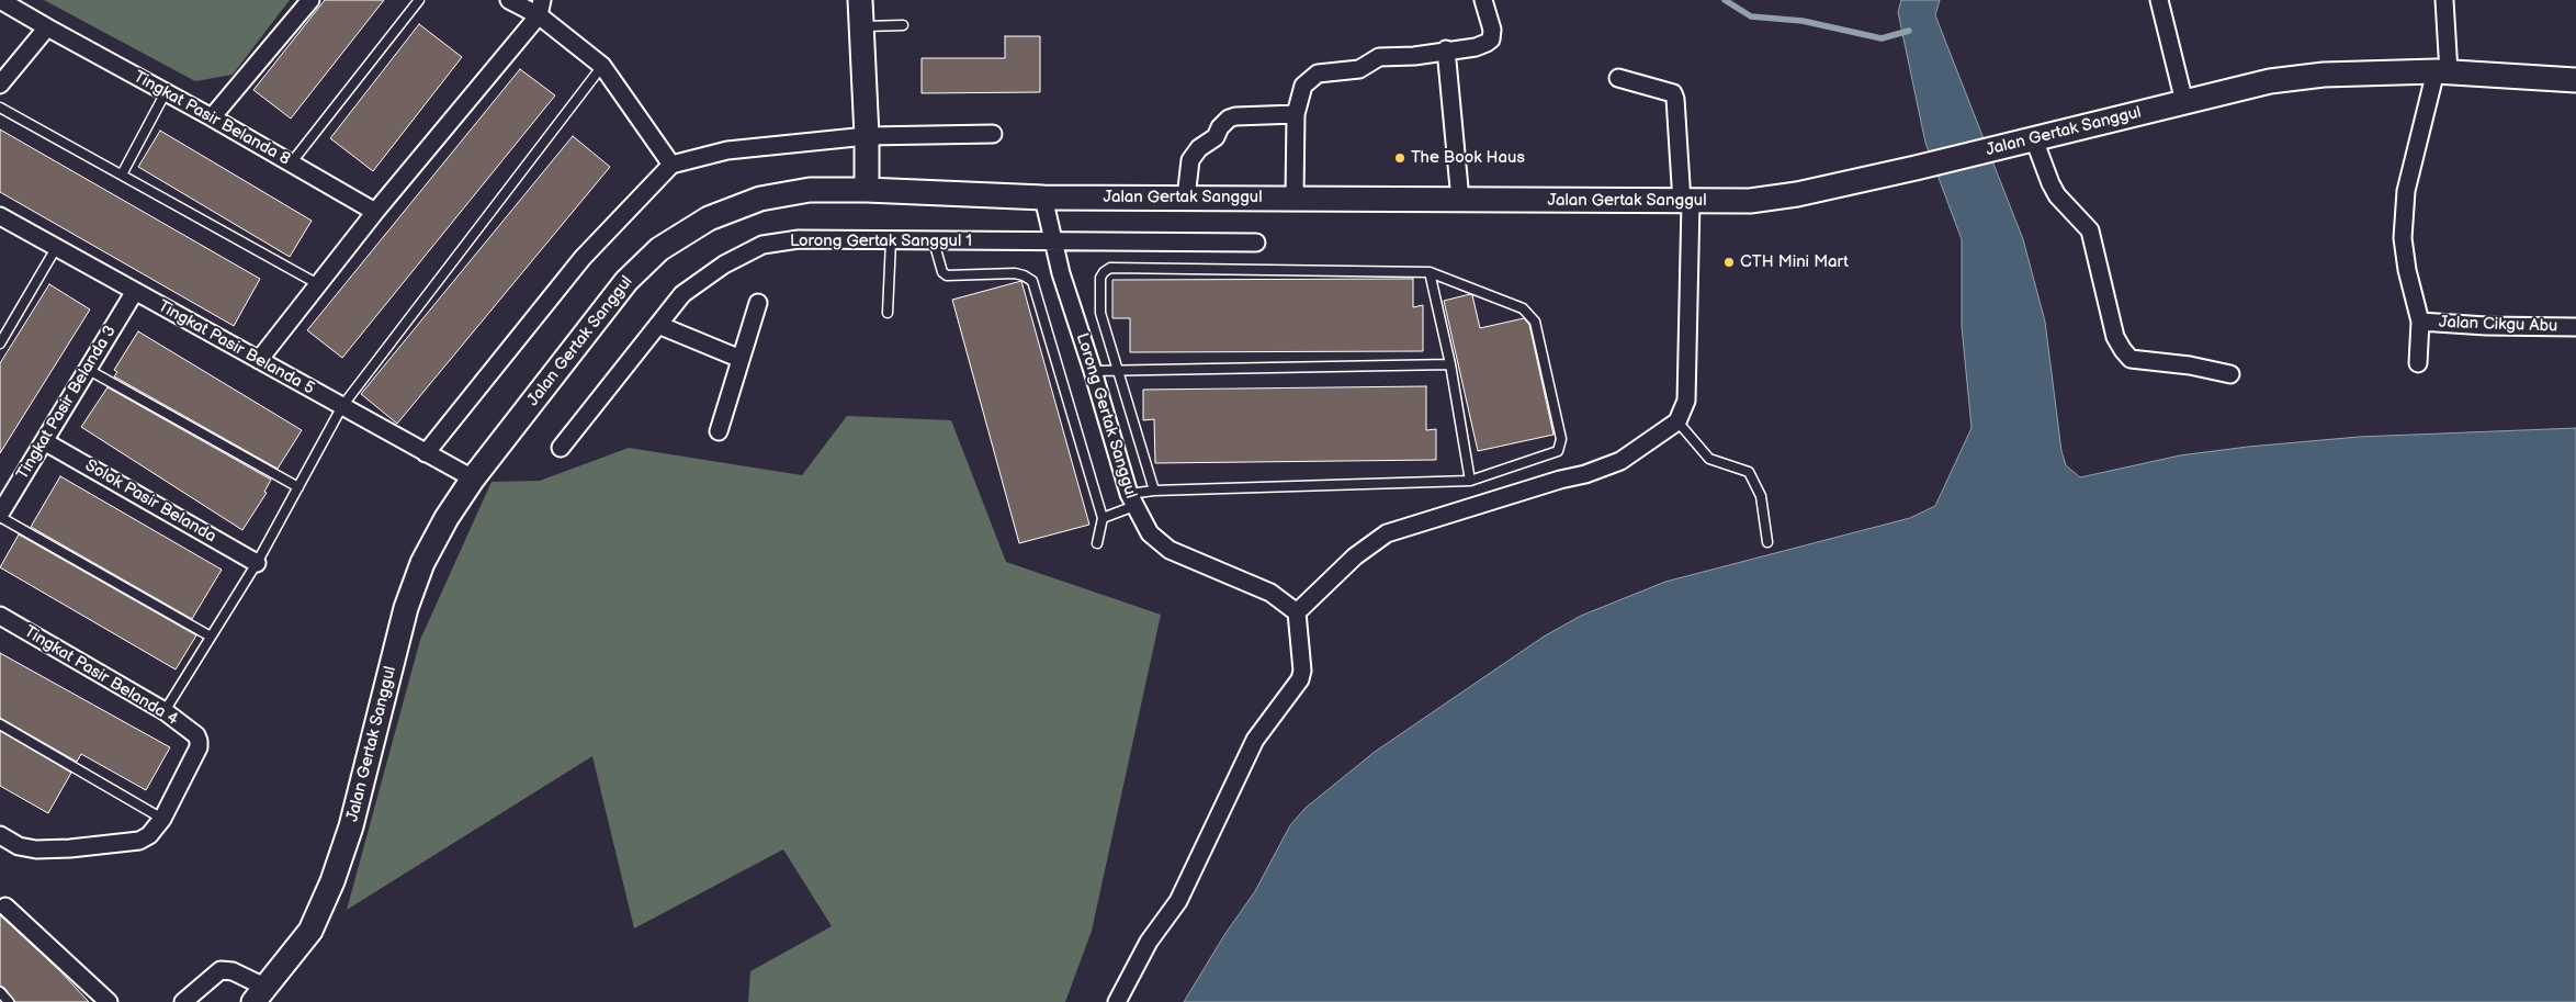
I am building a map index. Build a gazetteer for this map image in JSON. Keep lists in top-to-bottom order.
{
  "streets": {
    "main road": ["Jalan Gertak Sanggul"],
    "street": [
      "Tingkat Pasir Belanda 8",
      "Lorong Gertak Sanggul 1",
      "Jalan Cikgu Abu",
      "Tingkat Pasir Belanda 5",
      "Tingkat Pasir Belanda 3",
      "Lorong Gertak Sanggul",
      "Solok Pasir Belanda",
      "Tingkat Pasir Belanda 4"
    ]
  },
  "crossings": [
    ["Jalan Gertak Sanggul", "Tingkat Pasir Belanda 5"],
    ["Jalan Gertak Sanggul", "Lorong Gertak Sanggul"],
    ["Lorong Gertak Sanggul 1", "Lorong Gertak Sanggul"],
    ["Tingkat Pasir Belanda 5", "Tingkat Pasir Belanda 3"],
    ["Tingkat Pasir Belanda 3", "Solok Pasir Belanda"]
  ],
  "places": ["The Book Haus", "CTH Mini Mart"]
}
